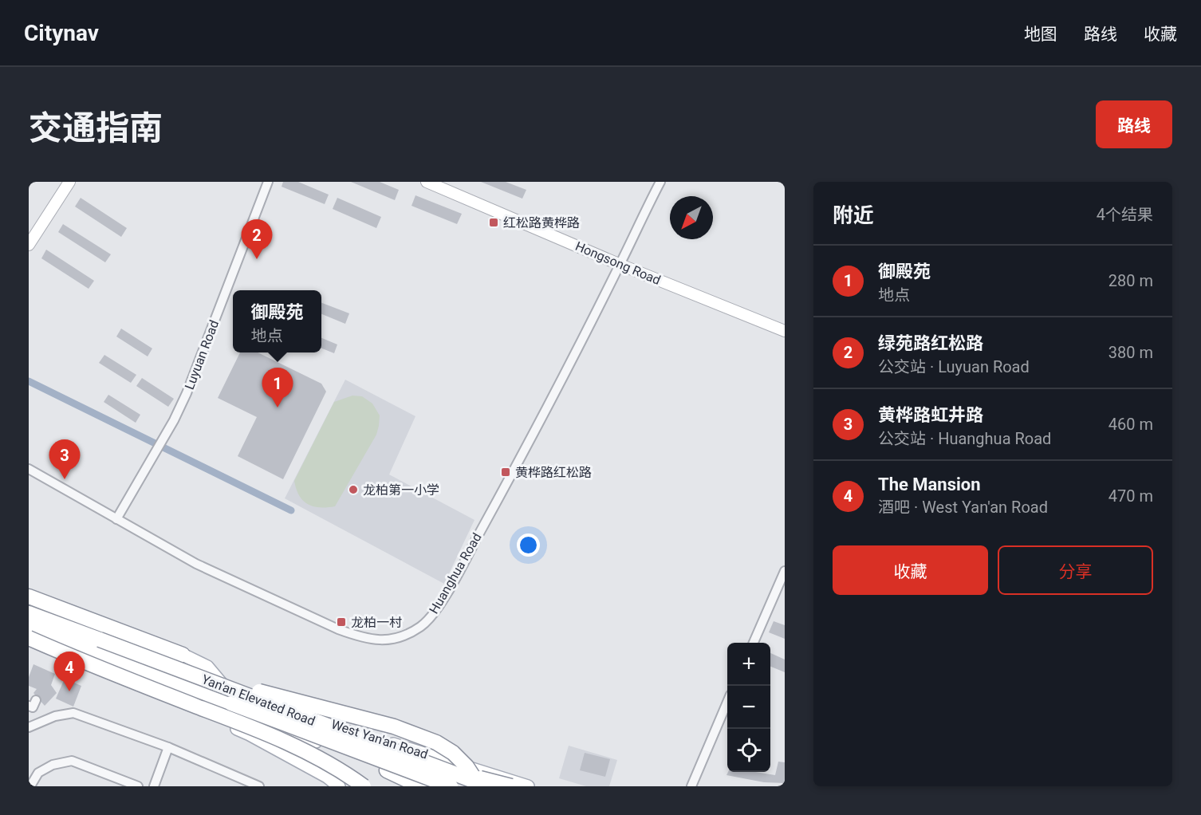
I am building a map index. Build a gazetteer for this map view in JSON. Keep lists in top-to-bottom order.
{
  "streets": {
    "highway": ["Yan'an Elevated Road"],
    "main road": ["West Yan'an Road"],
    "street": ["Hongsong Road", "Luyuan Road", "Huanghua Road"]
  },
  "crossings": [
    ["Hongsong Road", "Huanghua Road"],
    ["Luyuan Road", "Huanghua Road"]
  ],
  "places": {
    "transit": ["红松路黄桦路", "黄桦路红松路", "龙柏一村"],
    "other": ["龙柏第一小学"]
  },
  "north": "bottom left",
  "page": {
    "header": "Citynav",
    "nav": ["地图", "路线", "收藏"],
    "title": "交通指南",
    "buttons": [
      "路线",
      ["收藏", "分享"]
    ],
    "heading": ["附近", "4个结果"],
    "pins": [
      "2",
      "1",
      "3",
      "4"
    ],
    "list": [
      {
        "mark": "1",
        "name": "御殿苑",
        "note": "地点",
        "value": "280 m"
      },
      {
        "mark": "2",
        "name": "绿苑路红松路",
        "note": "公交站 · Luyuan Road",
        "value": "380 m"
      },
      {
        "mark": "3",
        "name": "黄桦路虹井路",
        "note": "公交站 · Huanghua Road",
        "value": "460 m"
      },
      {
        "mark": "4",
        "name": "The Mansion",
        "note": "酒吧 · West Yan'an Road",
        "value": "470 m"
      }
    ],
    "popup": ["御殿苑", "地点"],
    "map_buttons": ["+", "−"]
  }
}
